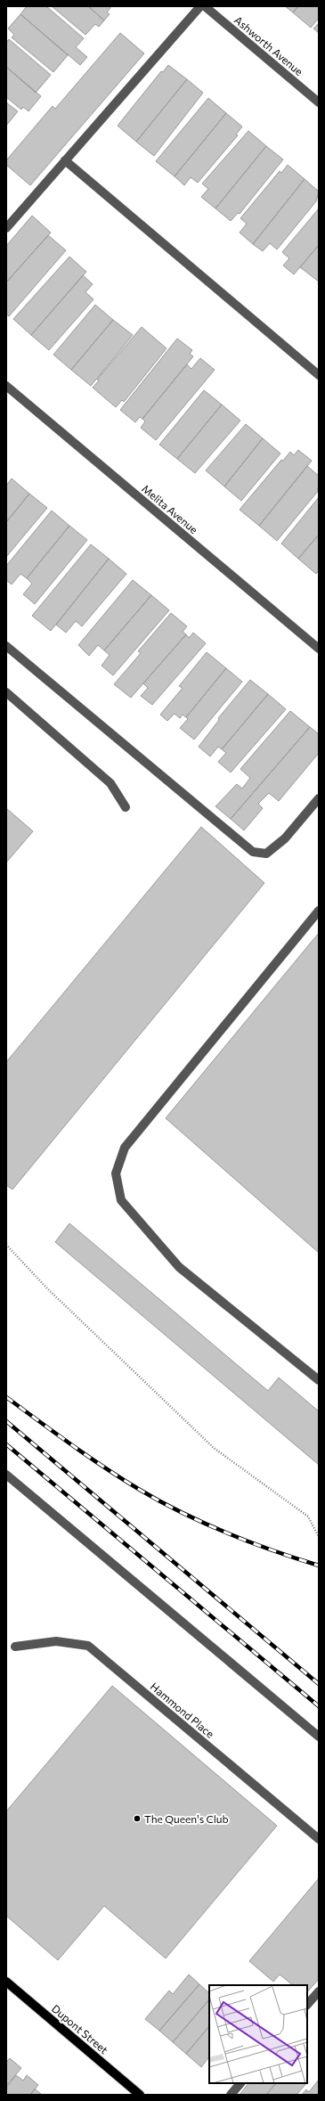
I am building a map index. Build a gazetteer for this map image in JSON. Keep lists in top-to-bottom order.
{
  "streets": {
    "main road": ["Dupont Street"],
    "street": ["Ashworth Avenue", "Melita Avenue", "Hammond Place"]
  },
  "places": ["The Queen's Club"]
}
